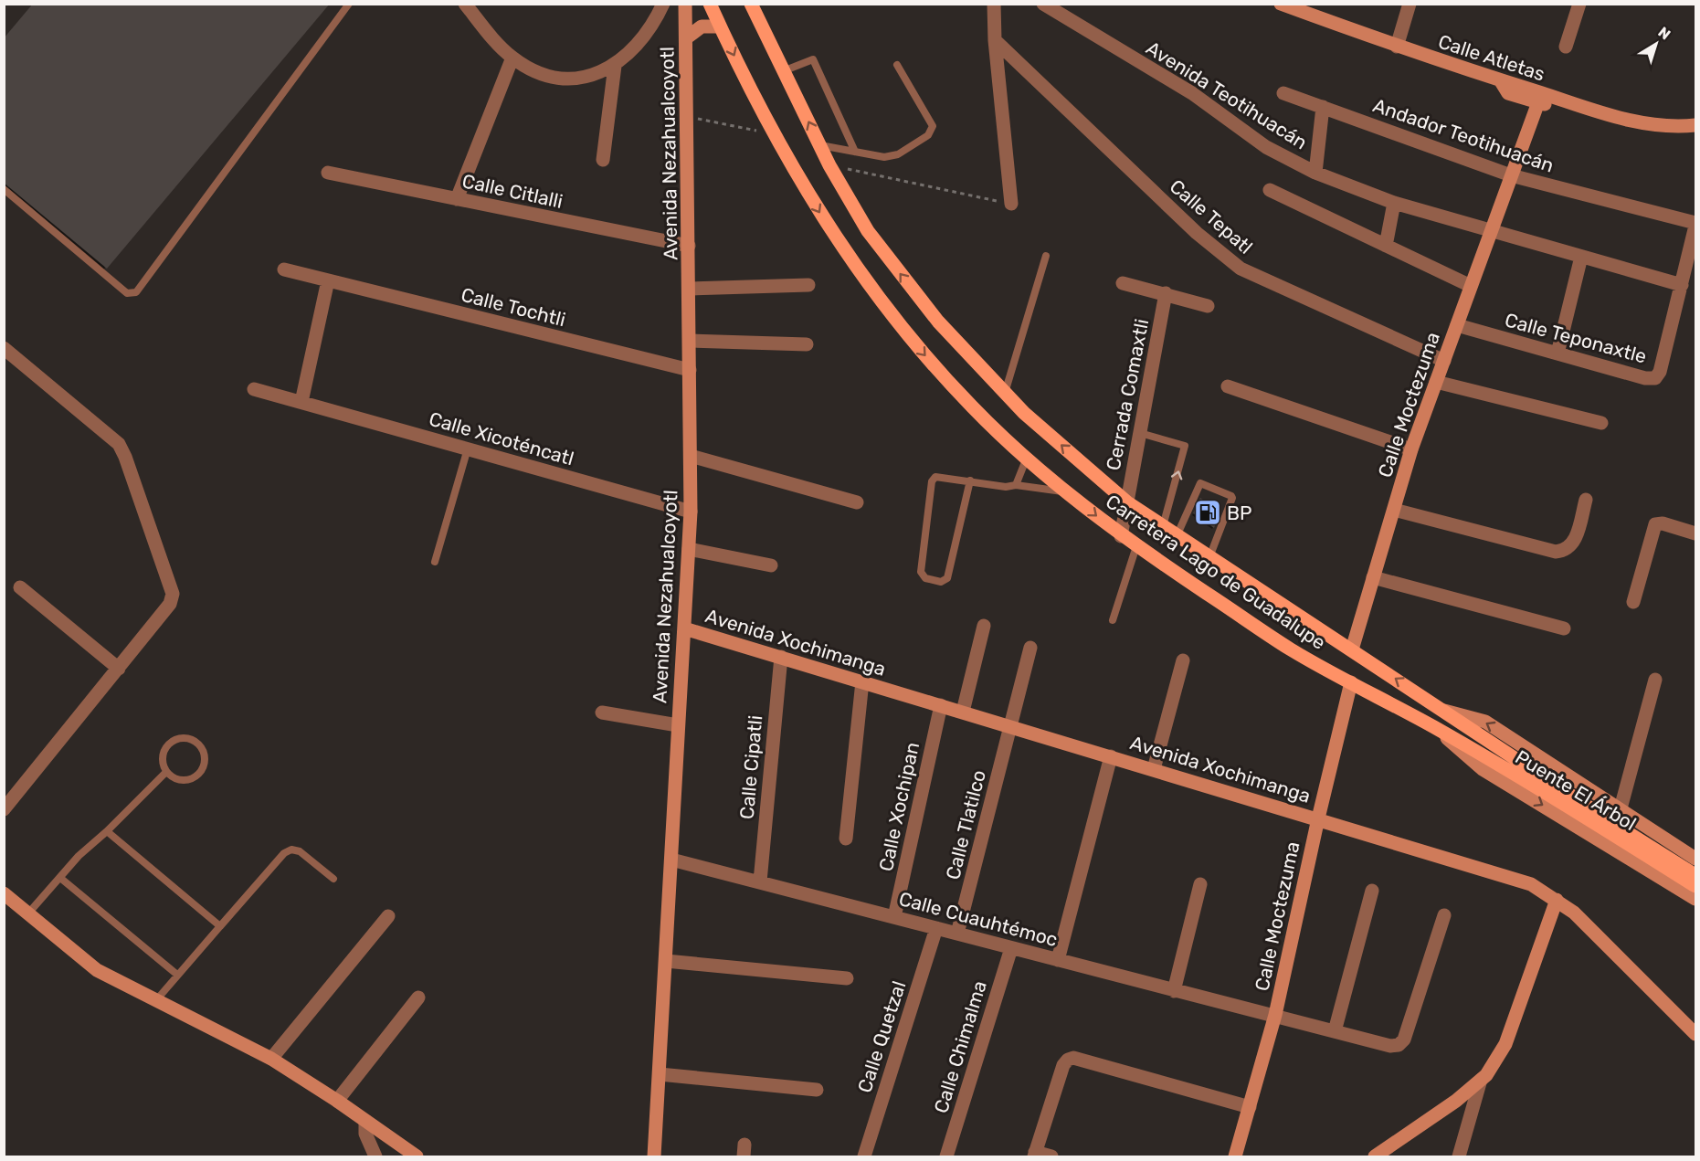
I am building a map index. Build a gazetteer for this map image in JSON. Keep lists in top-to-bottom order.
{
  "streets": {
    "main road": ["Carretera Lago de Guadalupe", "Puente El Árbol"],
    "street": [
      "Calle Atletas",
      "Avenida Teotihuacán",
      "Andador Teotihuacán",
      "Avenida Nezahualcoyotl",
      "Calle Citlalli",
      "Calle Tepatl",
      "Calle Tochtli",
      "Calle Teponaxtle",
      "Cerrada Comaxtli",
      "Calle Moctezuma",
      "Calle Xicoténcatl",
      "Avenida Xochimanga",
      "Calle Cipatli",
      "Calle Xochipan",
      "Calle Tlatilco",
      "Calle Cuauhtémoc",
      "Calle Quetzal",
      "Calle Chimalma"
    ]
  },
  "crossings": [
    ["Avenida Teotihuacán", "Calle Moctezuma"],
    ["Andador Teotihuacán", "Calle Teponaxtle"],
    ["Andador Teotihuacán", "Calle Moctezuma"],
    ["Avenida Nezahualcoyotl", "Calle Citlalli"],
    ["Avenida Nezahualcoyotl", "Calle Tochtli"],
    ["Avenida Nezahualcoyotl", "Calle Xicoténcatl"],
    ["Avenida Nezahualcoyotl", "Carretera Lago de Guadalupe"],
    ["Avenida Nezahualcoyotl", "Avenida Xochimanga"],
    ["Avenida Nezahualcoyotl", "Calle Cuauhtémoc"],
    ["Calle Tepatl", "Calle Moctezuma"],
    ["Calle Teponaxtle", "Calle Moctezuma"],
    ["Cerrada Comaxtli", "Carretera Lago de Guadalupe"],
    ["Calle Moctezuma", "Carretera Lago de Guadalupe"],
    ["Calle Moctezuma", "Avenida Xochimanga"],
    ["Calle Moctezuma", "Calle Cuauhtémoc"],
    ["Carretera Lago de Guadalupe", "Puente El Árbol"],
    ["Avenida Xochimanga", "Calle Cipatli"],
    ["Avenida Xochimanga", "Calle Xochipan"],
    ["Avenida Xochimanga", "Calle Tlatilco"],
    ["Calle Cipatli", "Calle Cuauhtémoc"],
    ["Calle Xochipan", "Calle Cuauhtémoc"],
    ["Calle Tlatilco", "Calle Cuauhtémoc"],
    ["Calle Cuauhtémoc", "Calle Quetzal"],
    ["Calle Cuauhtémoc", "Calle Chimalma"]
  ],
  "places": {
    "fuel station": ["BP"]
  },
  "north": "top right"
}
